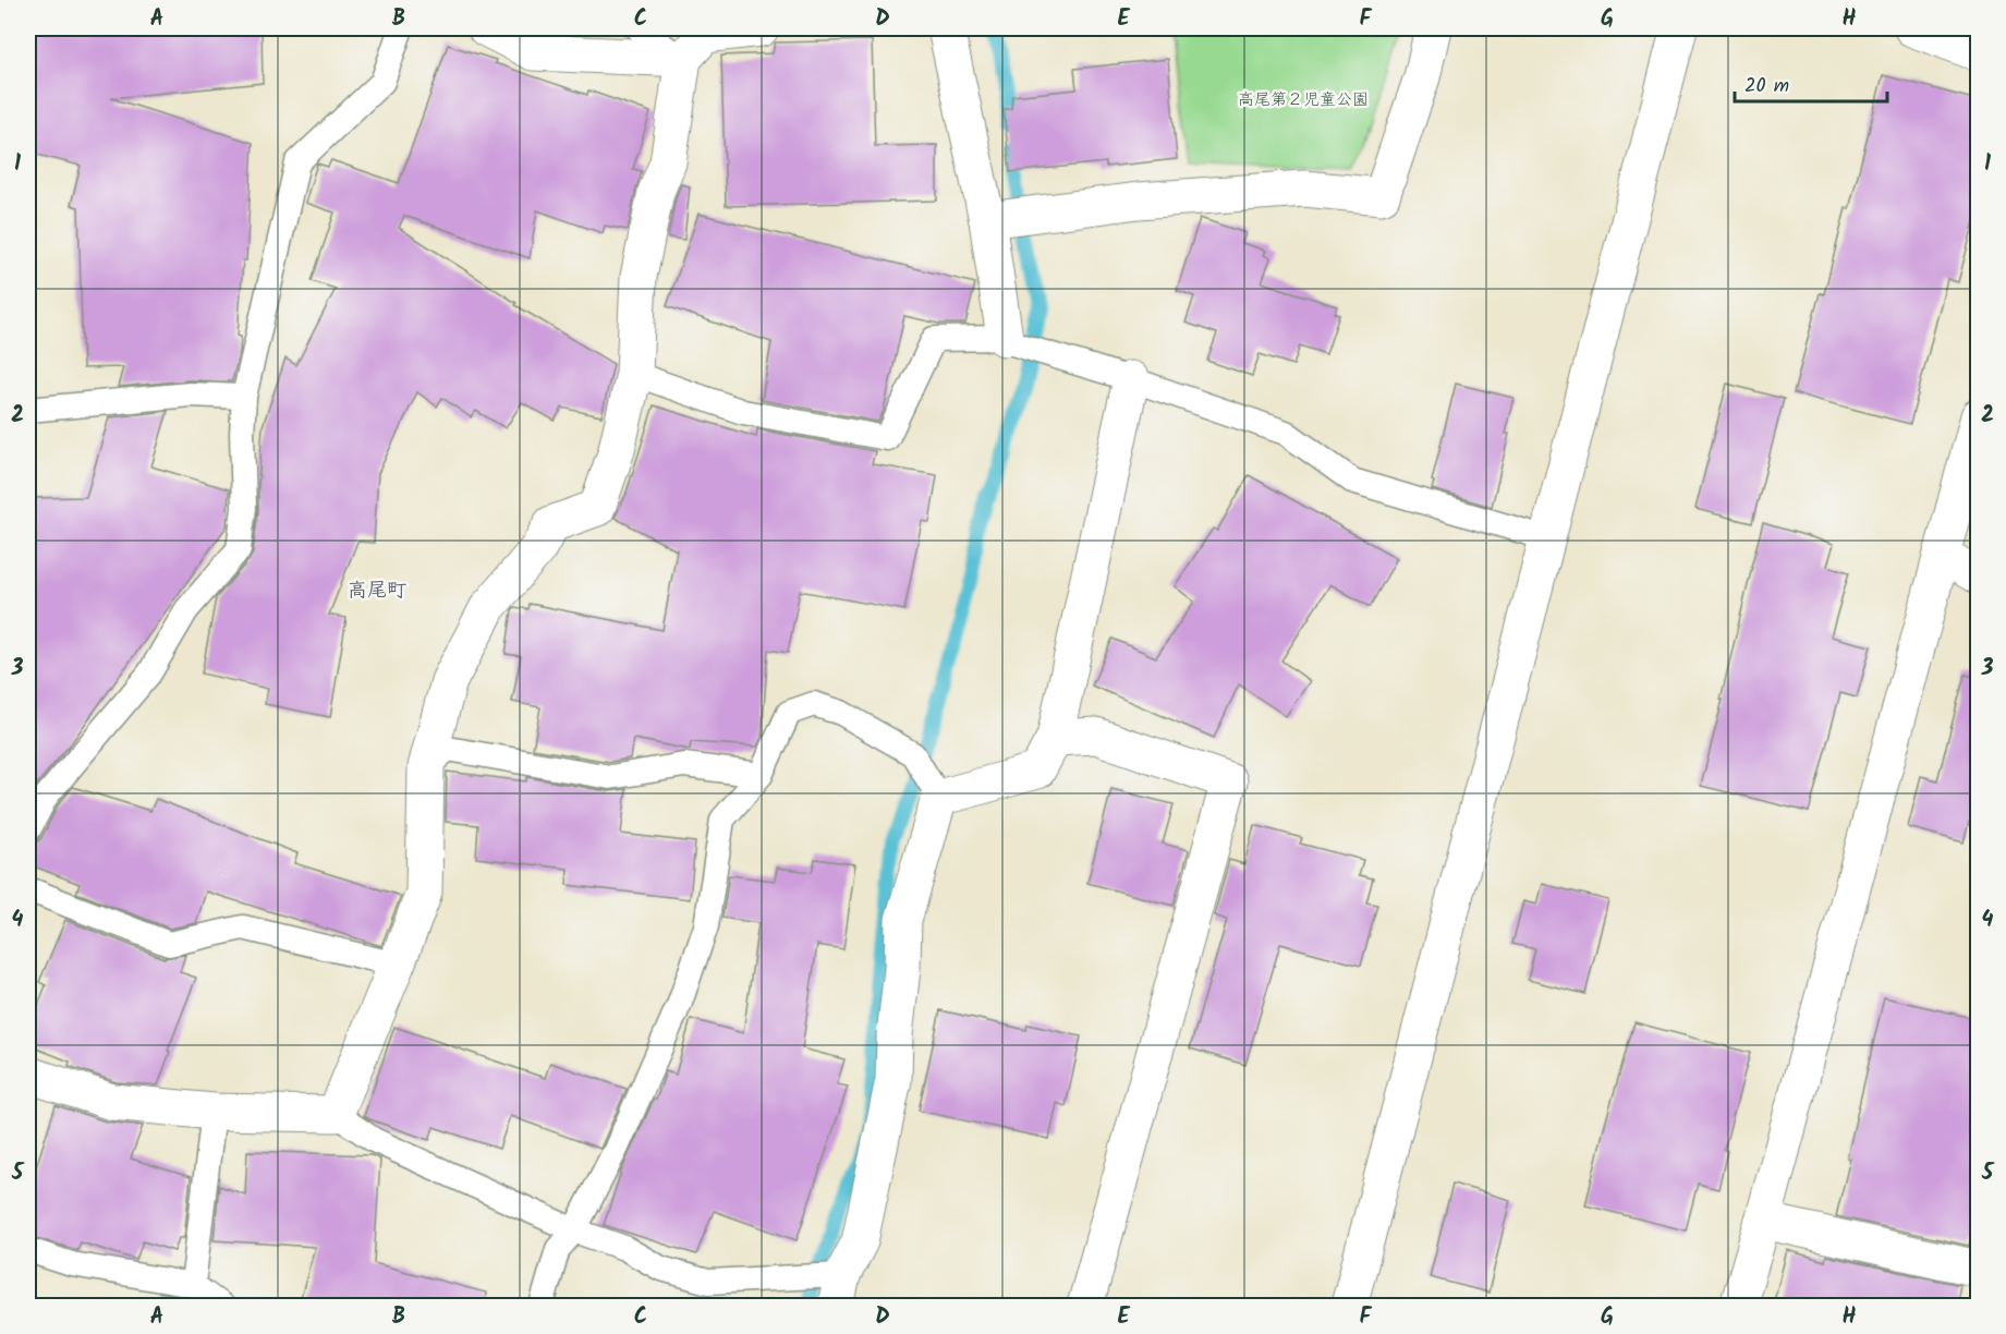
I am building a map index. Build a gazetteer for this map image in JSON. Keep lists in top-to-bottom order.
{
  "districts": ["高尾町"],
  "parks": ["高尾第２児童公園"],
  "scale_bar": "20 m",
  "grid": {
    "columns": [
      "A",
      "B",
      "C",
      "D",
      "E",
      "F",
      "G",
      "H"
    ],
    "rows": [
      "1",
      "2",
      "3",
      "4",
      "5"
    ]
  }
}
